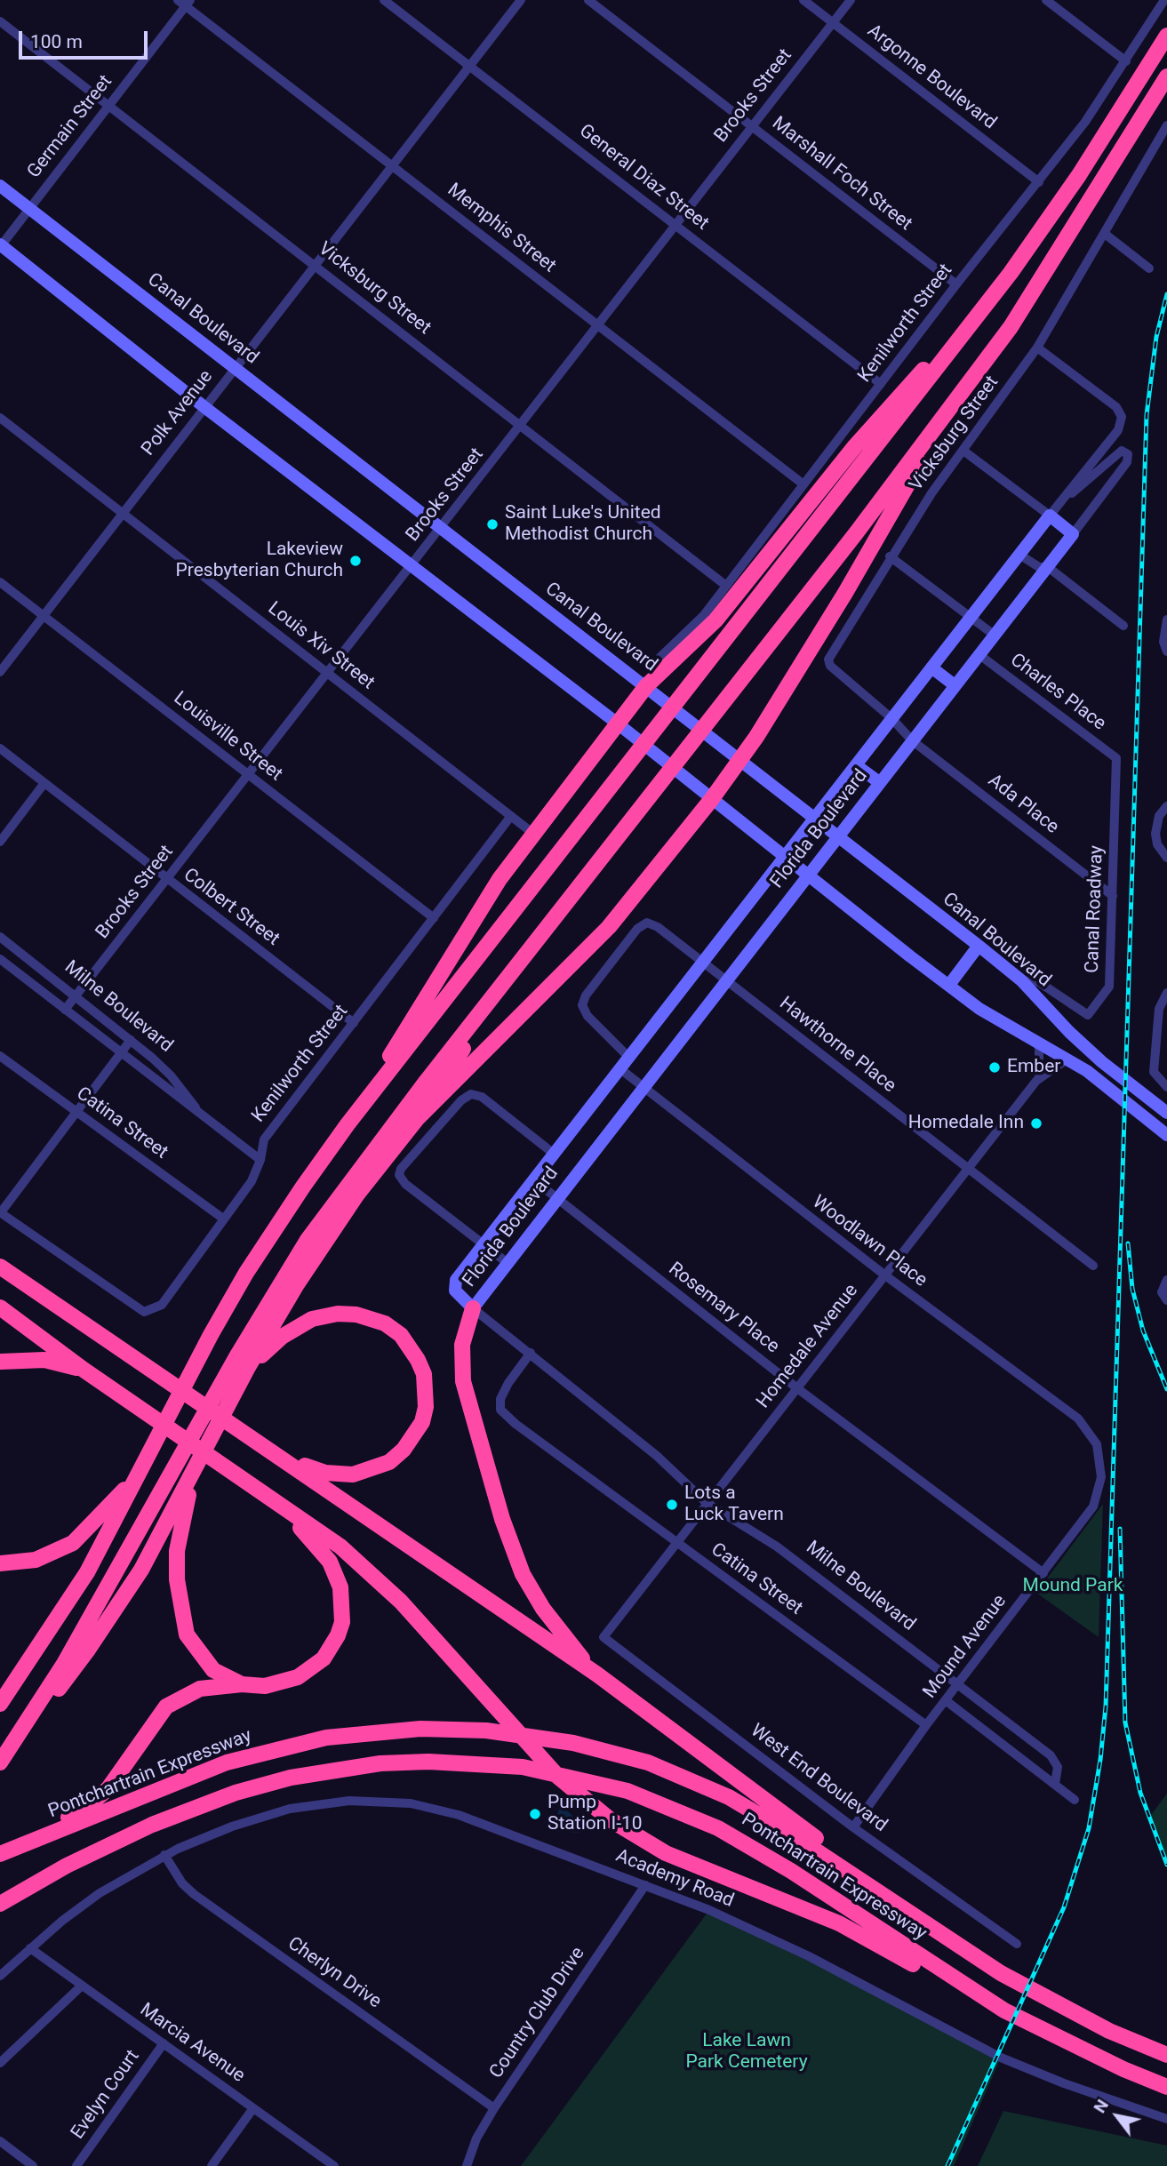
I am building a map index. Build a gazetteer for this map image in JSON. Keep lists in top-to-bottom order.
{
  "streets": {
    "highway": ["Pontchartrain Expressway"],
    "main road": ["Canal Boulevard", "Florida Boulevard", "Milne Boulevard"],
    "street": [
      "Argonne Boulevard",
      "Brooks Street",
      "Germain Street",
      "Marshall Foch Street",
      "General Diaz Street",
      "Memphis Street",
      "Vicksburg Street",
      "Kenilworth Street",
      "Polk Avenue",
      "Louis Xiv Street",
      "Charles Place",
      "Louisville Street",
      "Ada Place",
      "Colbert Street",
      "Canal Roadway",
      "Hawthorne Place",
      "Catina Street",
      "Woodlawn Place",
      "Rosemary Place",
      "Homedale Avenue",
      "Mound Avenue",
      "West End Boulevard",
      "Academy Road",
      "Cherlyn Drive",
      "Country Club Drive",
      "Marcia Avenue",
      "Evelyn Court"
    ]
  },
  "crossings": [
    ["Argonne Boulevard", "Brooks Street"],
    ["Argonne Boulevard", "Kenilworth Street"],
    ["Brooks Street", "Marshall Foch Street"],
    ["Brooks Street", "General Diaz Street"],
    ["Brooks Street", "Memphis Street"],
    ["Brooks Street", "Vicksburg Street"],
    ["Brooks Street", "Canal Boulevard"],
    ["Brooks Street", "Louis Xiv Street"],
    ["Brooks Street", "Louisville Street"],
    ["Brooks Street", "Colbert Street"],
    ["Brooks Street", "Milne Boulevard"],
    ["Germain Street", "Memphis Street"],
    ["Germain Street", "Vicksburg Street"],
    ["Germain Street", "Canal Boulevard"],
    ["Marshall Foch Street", "Kenilworth Street"],
    ["General Diaz Street", "Kenilworth Street"],
    ["General Diaz Street", "Polk Avenue"],
    ["Memphis Street", "Kenilworth Street"],
    ["Memphis Street", "Polk Avenue"],
    ["Vicksburg Street", "Kenilworth Street"],
    ["Vicksburg Street", "Polk Avenue"],
    ["Vicksburg Street", "Ada Place"],
    ["Vicksburg Street", "Florida Boulevard"],
    ["Canal Boulevard", "Polk Avenue"],
    ["Canal Boulevard", "Florida Boulevard"],
    ["Canal Boulevard", "Canal Roadway"],
    ["Kenilworth Street", "Louis Xiv Street"],
    ["Kenilworth Street", "Louisville Street"],
    ["Kenilworth Street", "Colbert Street"],
    ["Kenilworth Street", "Milne Boulevard"],
    ["Kenilworth Street", "Catina Street"],
    ["Polk Avenue", "Louis Xiv Street"],
    ["Polk Avenue", "Louisville Street"],
    ["Charles Place", "Florida Boulevard"],
    ["Charles Place", "Canal Roadway"],
    ["Ada Place", "Florida Boulevard"],
    ["Ada Place", "Canal Roadway"],
    ["Florida Boulevard", "Milne Boulevard"],
    ["Florida Boulevard", "Hawthorne Place"],
    ["Florida Boulevard", "Woodlawn Place"],
    ["Florida Boulevard", "Rosemary Place"],
    ["Milne Boulevard", "Catina Street"],
    ["Milne Boulevard", "Homedale Avenue"],
    ["Milne Boulevard", "Mound Avenue"],
    ["Hawthorne Place", "Homedale Avenue"],
    ["Catina Street", "Homedale Avenue"],
    ["Catina Street", "Mound Avenue"],
    ["Woodlawn Place", "Homedale Avenue"],
    ["Woodlawn Place", "Mound Avenue"],
    ["Rosemary Place", "Homedale Avenue"],
    ["Rosemary Place", "Mound Avenue"],
    ["Homedale Avenue", "West End Boulevard"],
    ["Mound Avenue", "West End Boulevard"],
    ["Academy Road", "Cherlyn Drive"],
    ["Academy Road", "Country Club Drive"],
    ["Academy Road", "Marcia Avenue"],
    ["Cherlyn Drive", "Country Club Drive"],
    ["Marcia Avenue", "Evelyn Court"]
  ],
  "parks": ["Mound Park", "Lake Lawn Park Cemetery"],
  "places": [
    "Saint Luke's United Methodist Church",
    "Lakeview Presbyterian Church",
    "Ember",
    "Homedale Inn",
    "Lots a Luck Tavern",
    "Pump Station I-10"
  ],
  "scale_bar": "100 m",
  "north": "top left"
}
